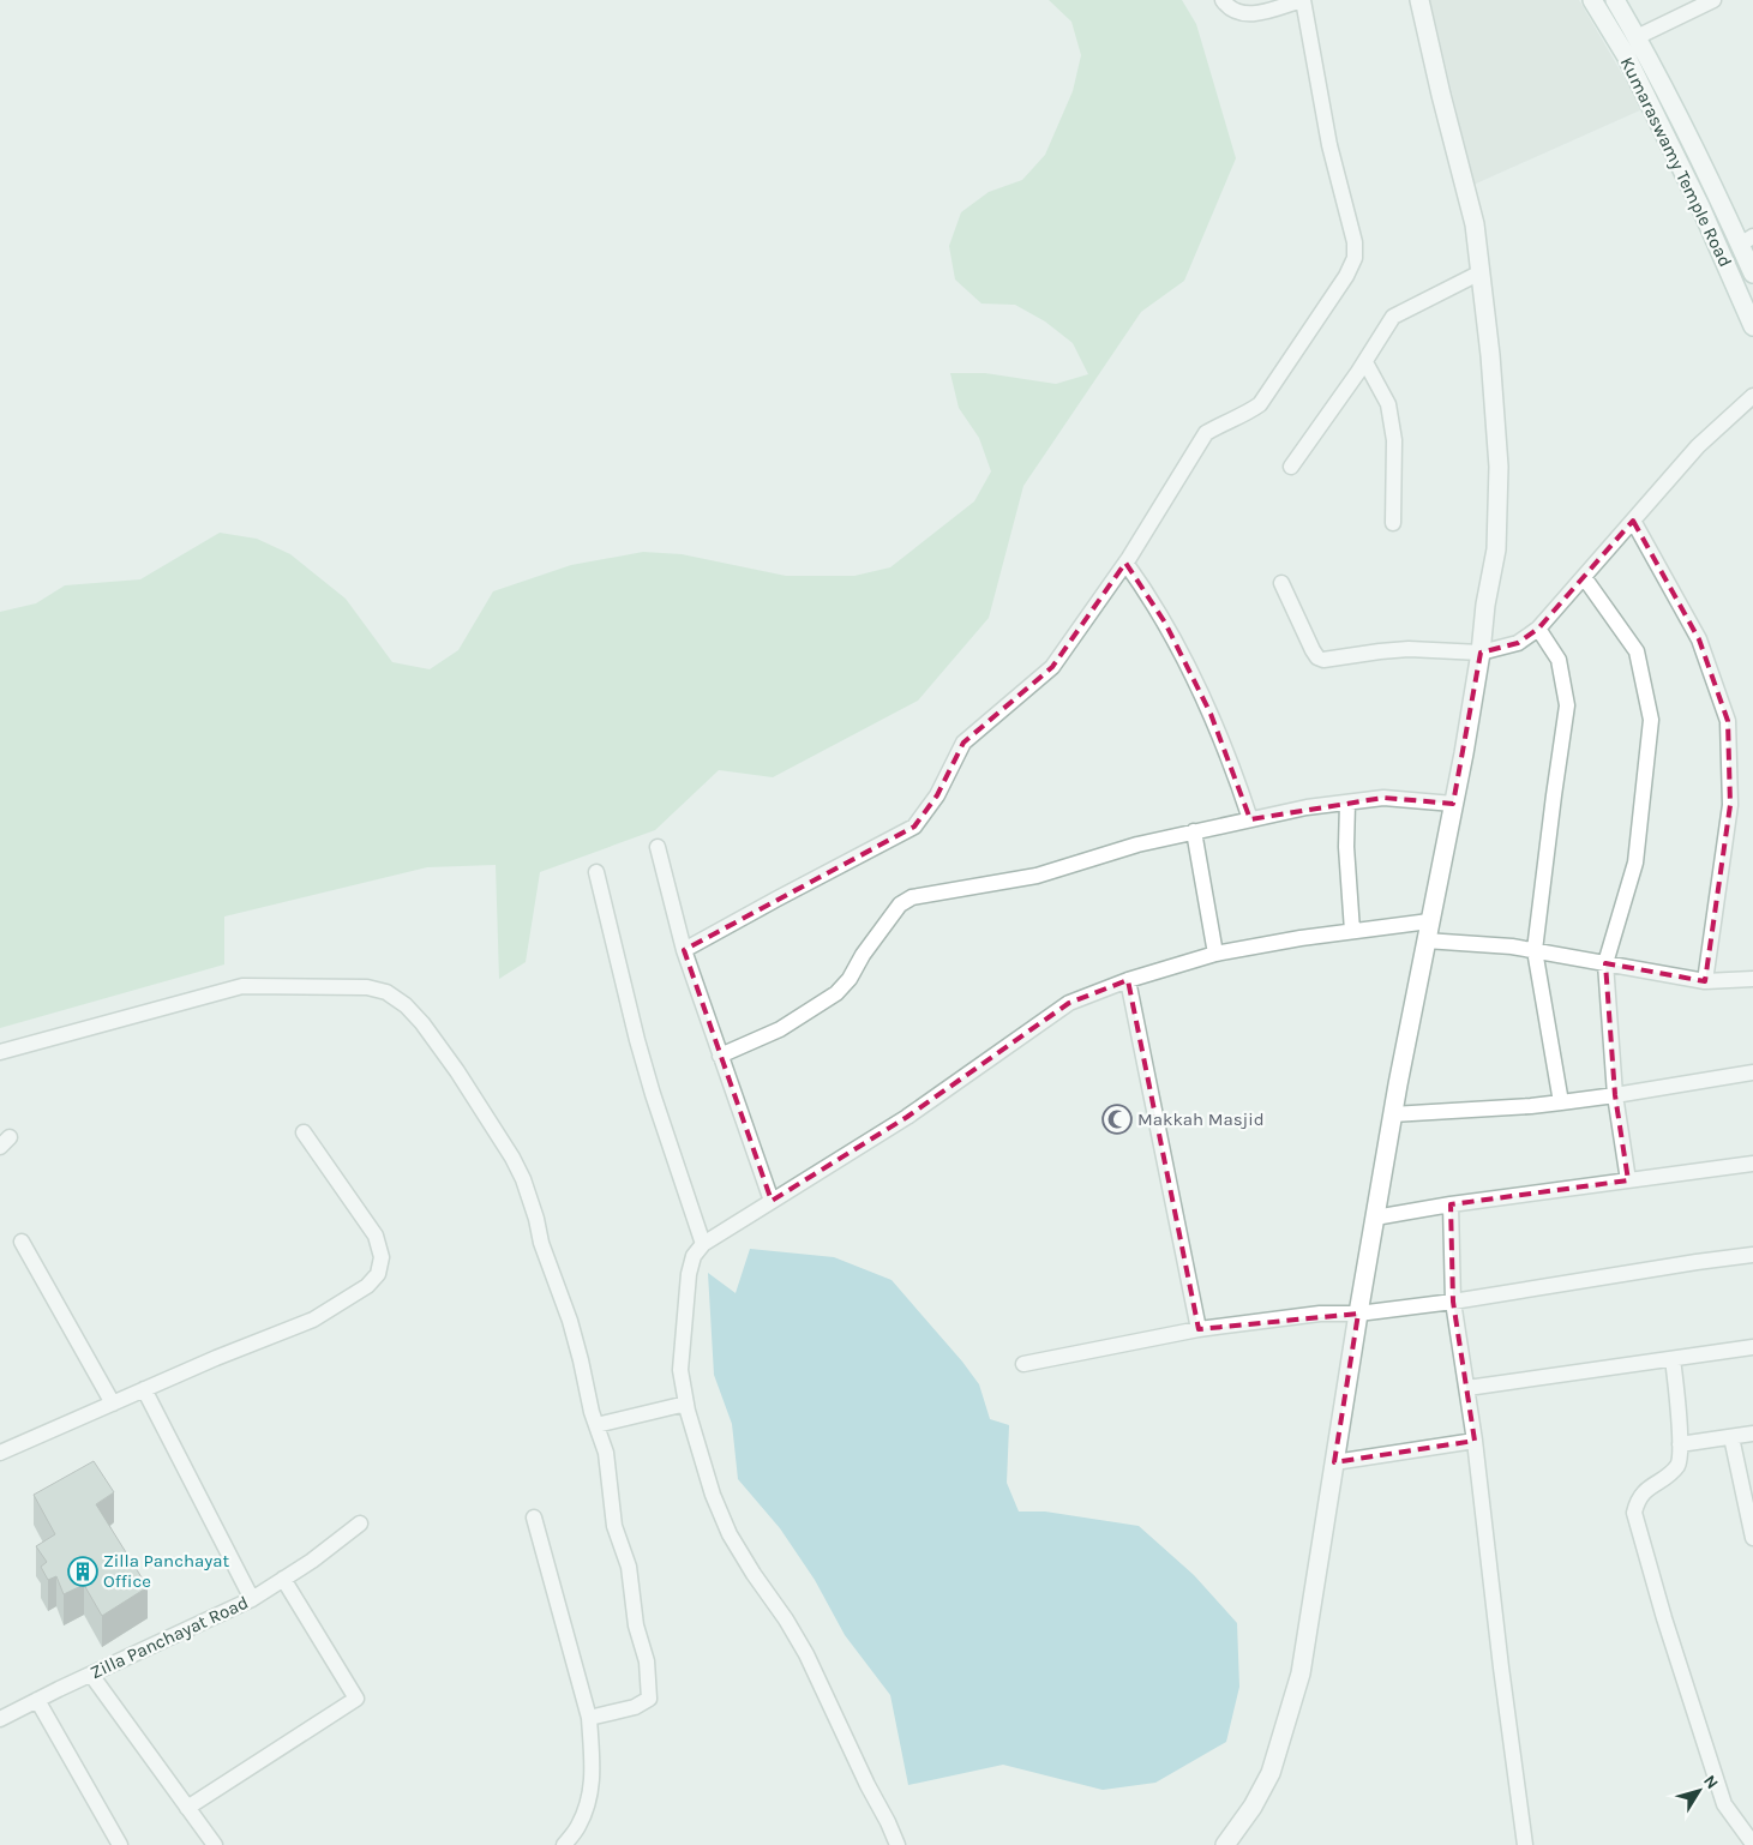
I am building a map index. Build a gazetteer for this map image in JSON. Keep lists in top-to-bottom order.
{
  "streets": {
    "street": ["Kumaraswamy Temple Road", "Zilla Panchayat Road"]
  },
  "places": {
    "mosque": ["Makkah Masjid"],
    "building": ["Zilla Panchayat Office"]
  },
  "north": "top right"
}
